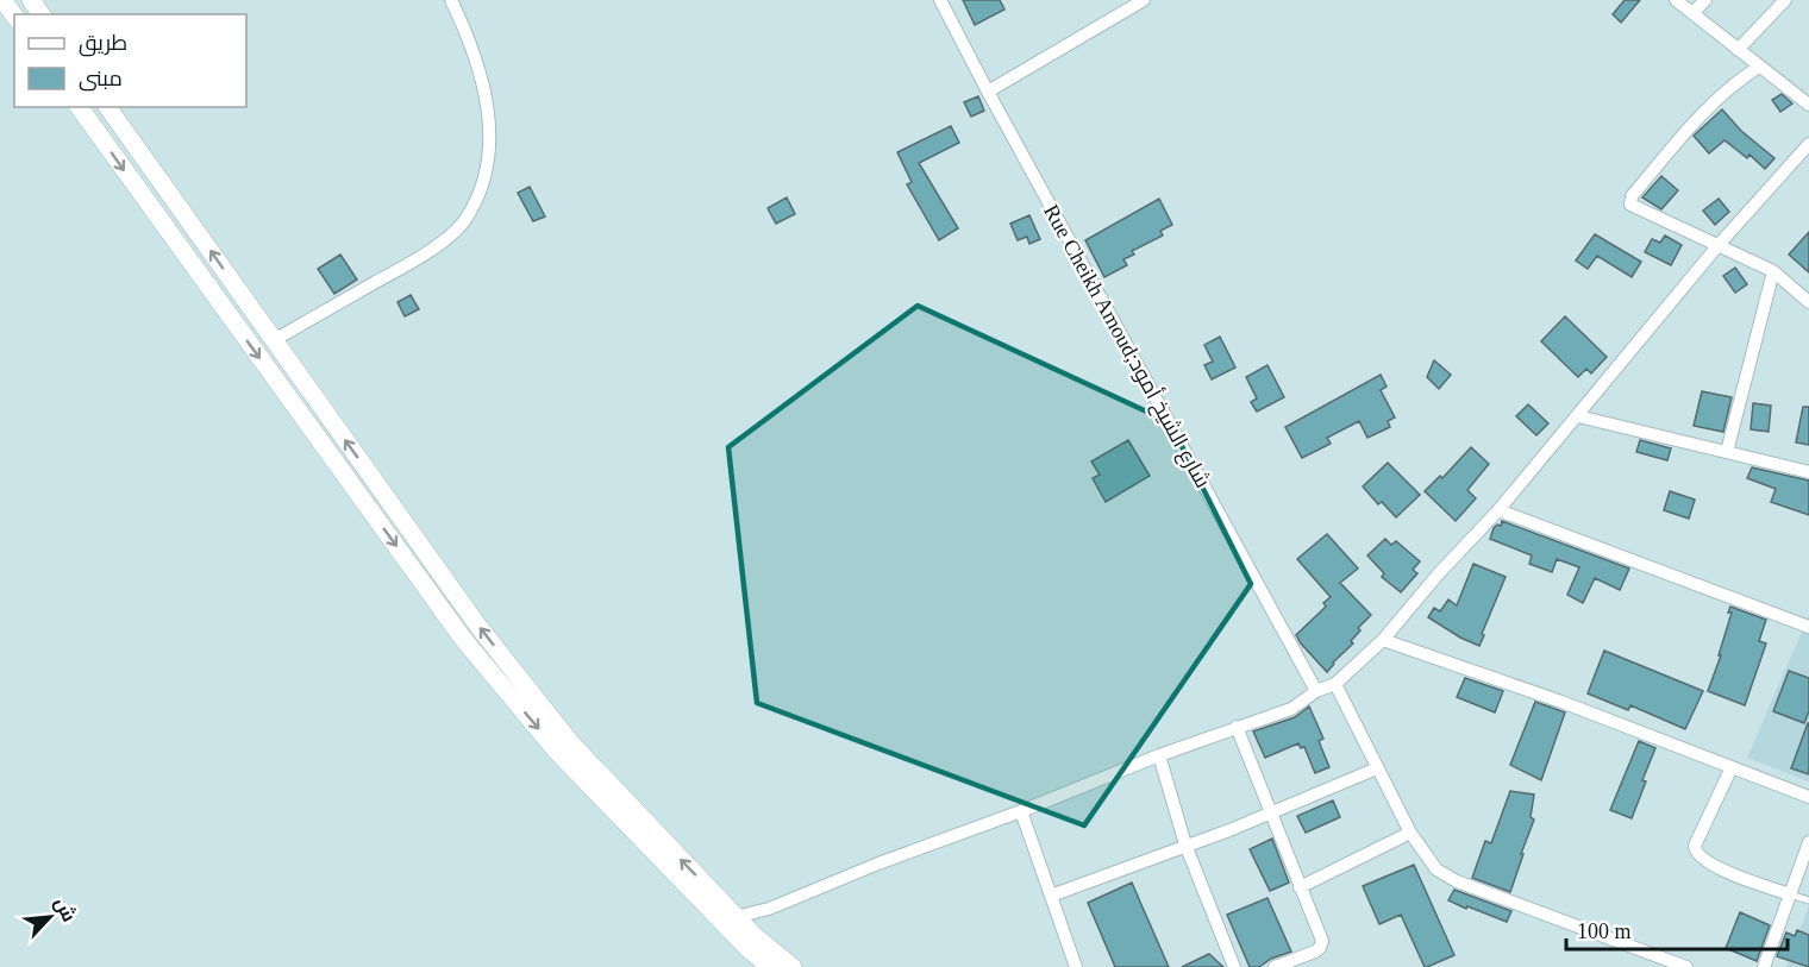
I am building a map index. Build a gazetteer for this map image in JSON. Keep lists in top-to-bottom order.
{
  "streets": {
    "street": ["Rue Cheikh Amoud;شارع الشيخ أمود"]
  },
  "legend": ["طريق", "مبنى"],
  "scale_bar": "100 m",
  "north": "top right"
}
